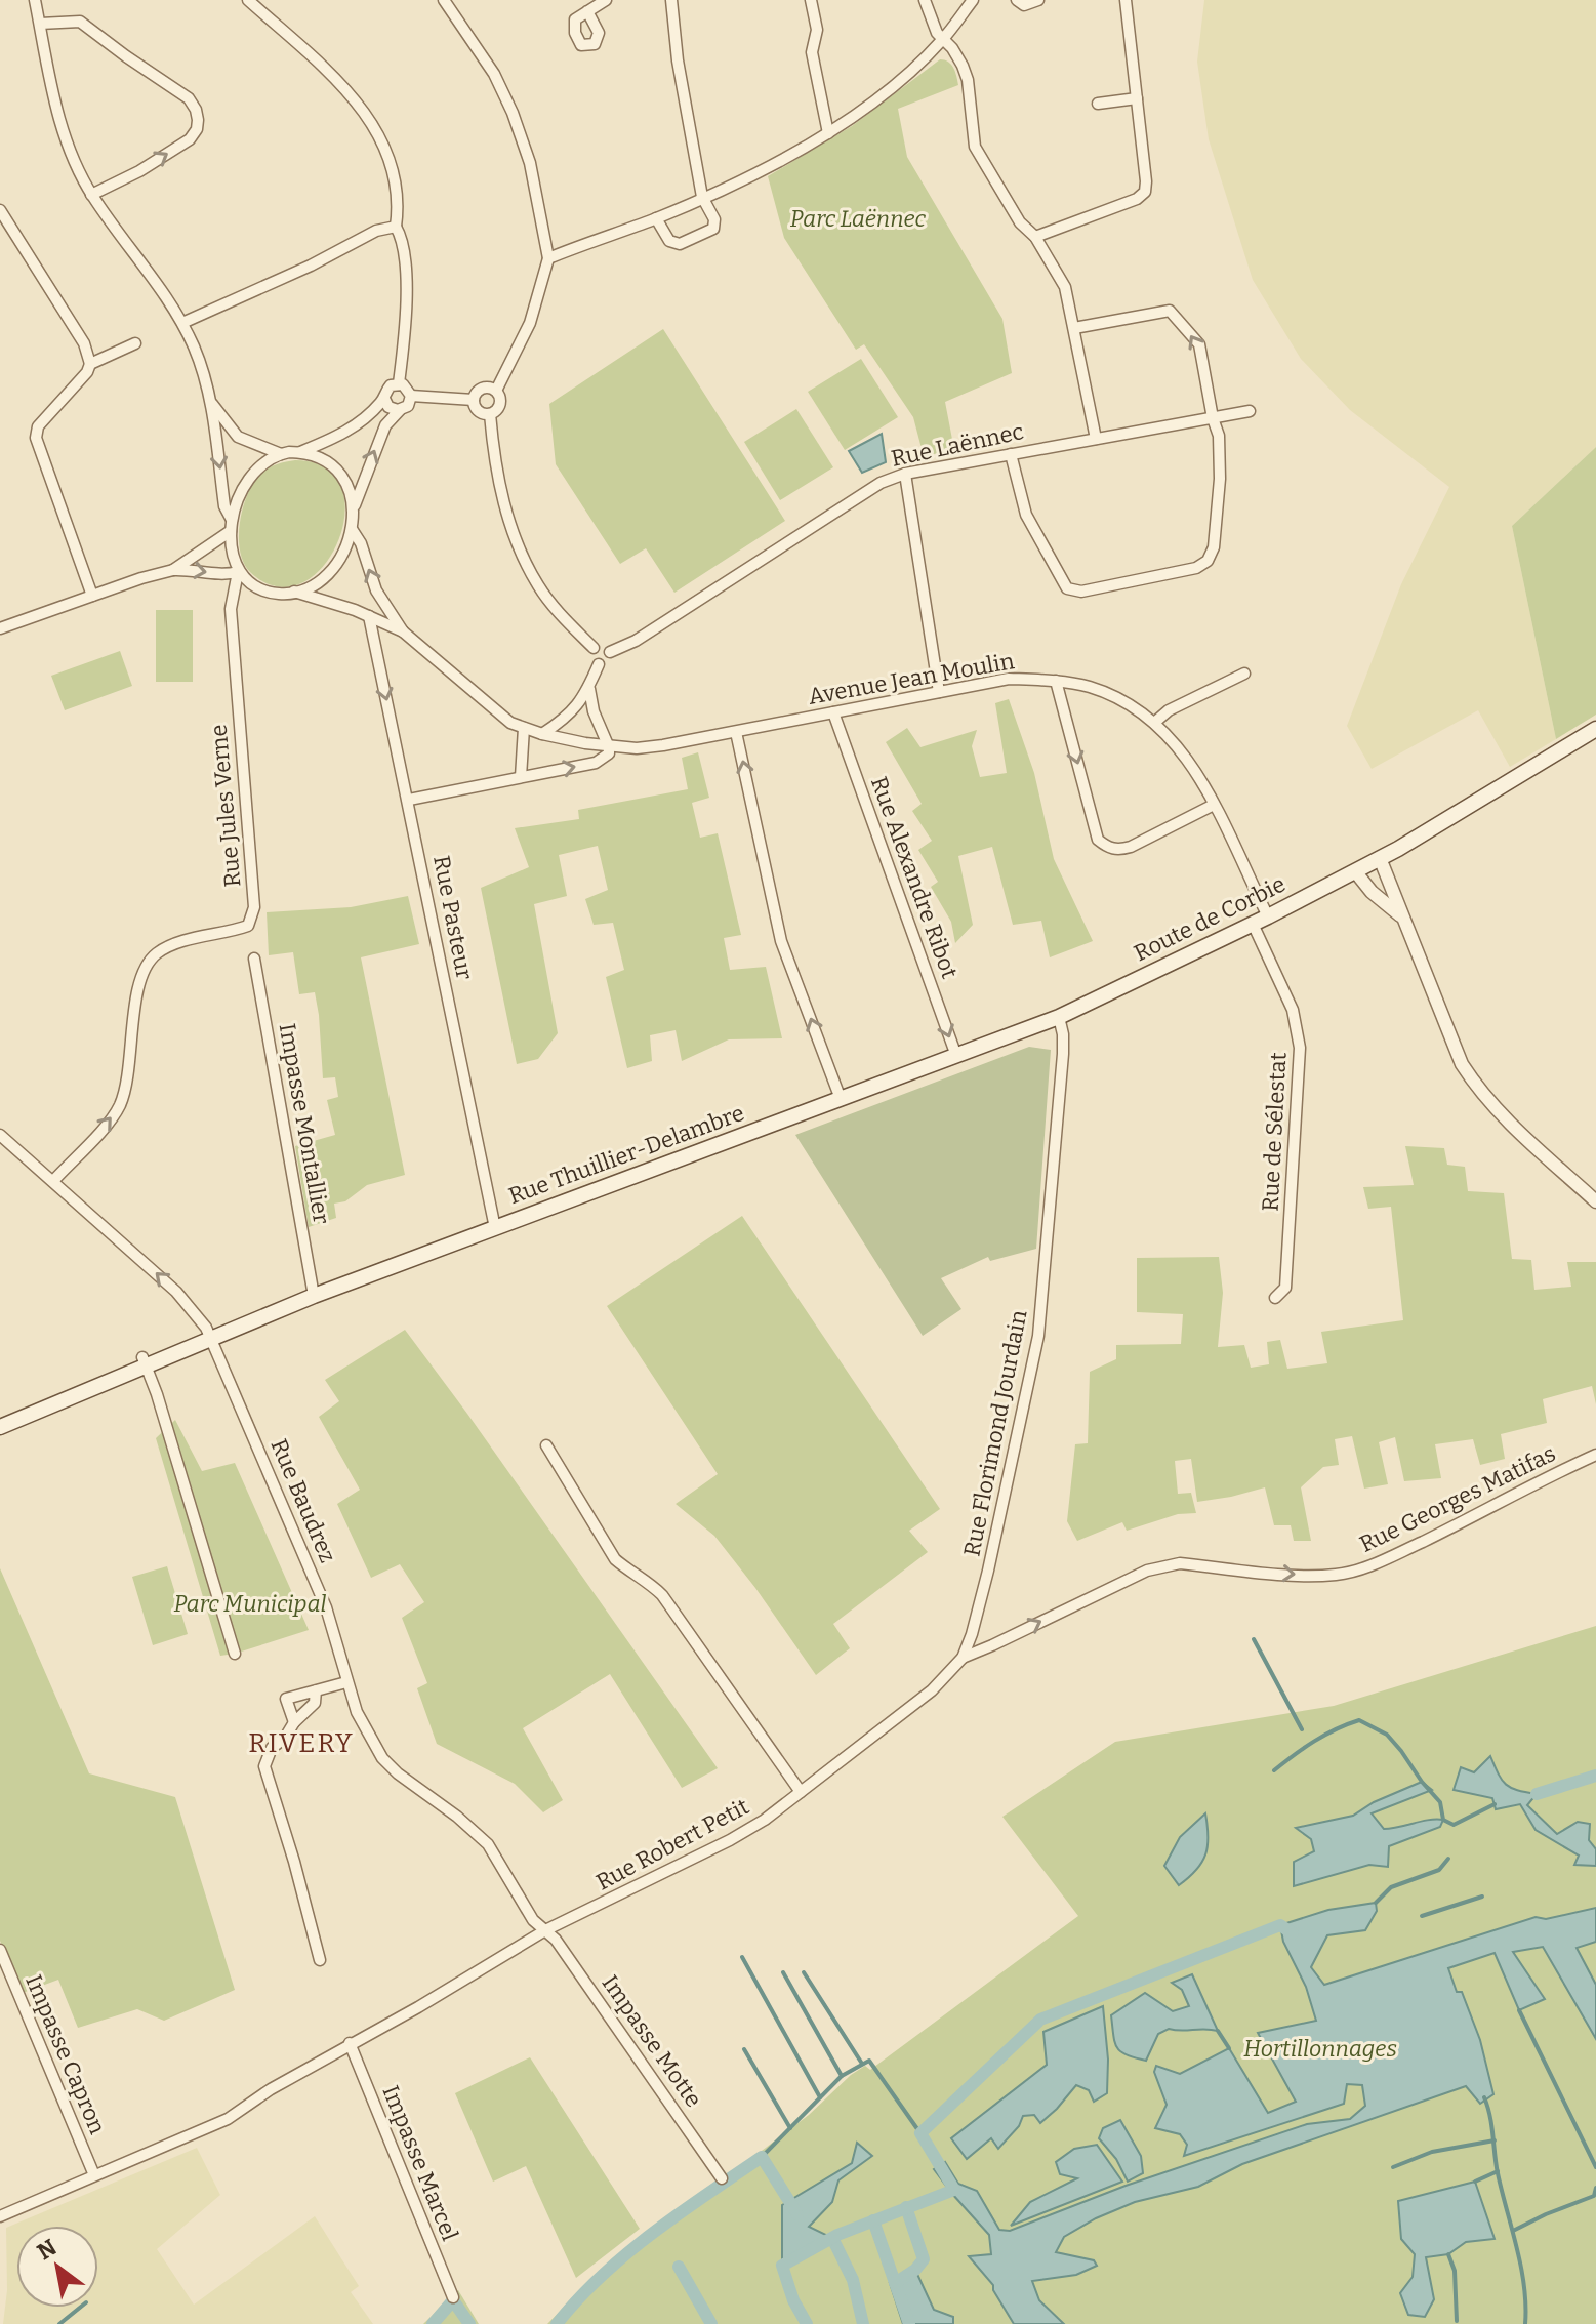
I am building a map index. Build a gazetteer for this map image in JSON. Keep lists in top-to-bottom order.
{
  "streets": {
    "main road": ["Route de Corbie", "Rue Thuillier-Delambre"],
    "street": [
      "Rue Laënnec",
      "Avenue Jean Moulin",
      "Rue Jules Verne",
      "Rue Alexandre Ribot",
      "Rue Pasteur",
      "Impasse Montallier",
      "Rue de Sélestat",
      "Rue Florimond Jourdain",
      "Rue Georges Matifas",
      "Rue Baudrez",
      "Rue Robert Petit",
      "Impasse Motte",
      "Impasse Capron",
      "Impasse Marcel"
    ]
  },
  "crossings": [
    ["Avenue Jean Moulin", "Rue Alexandre Ribot"],
    ["Avenue Jean Moulin", "Route de Corbie"],
    ["Rue Jules Verne", "Rue Baudrez"],
    ["Rue Alexandre Ribot", "Rue Thuillier-Delambre"],
    ["Rue Pasteur", "Rue Thuillier-Delambre"],
    ["Route de Corbie", "Rue de Sélestat"],
    ["Route de Corbie", "Rue Thuillier-Delambre"],
    ["Route de Corbie", "Rue Florimond Jourdain"],
    ["Impasse Montallier", "Rue Thuillier-Delambre"],
    ["Rue Thuillier-Delambre", "Rue Florimond Jourdain"],
    ["Rue Thuillier-Delambre", "Rue Baudrez"],
    ["Rue Florimond Jourdain", "Rue Georges Matifas"],
    ["Rue Florimond Jourdain", "Rue Robert Petit"],
    ["Rue Georges Matifas", "Rue Robert Petit"],
    ["Rue Baudrez", "Rue Robert Petit"],
    ["Rue Baudrez", "Impasse Motte"],
    ["Rue Robert Petit", "Impasse Motte"],
    ["Rue Robert Petit", "Impasse Capron"],
    ["Rue Robert Petit", "Impasse Marcel"]
  ],
  "one_way": ["Rue Jules Verne", "Rue Alexandre Ribot", "Rue Georges Matifas"],
  "districts": ["RIVERY"],
  "parks": ["Parc Laënnec", "Parc Municipal", "Hortillonnages"],
  "north": "top left"
}
